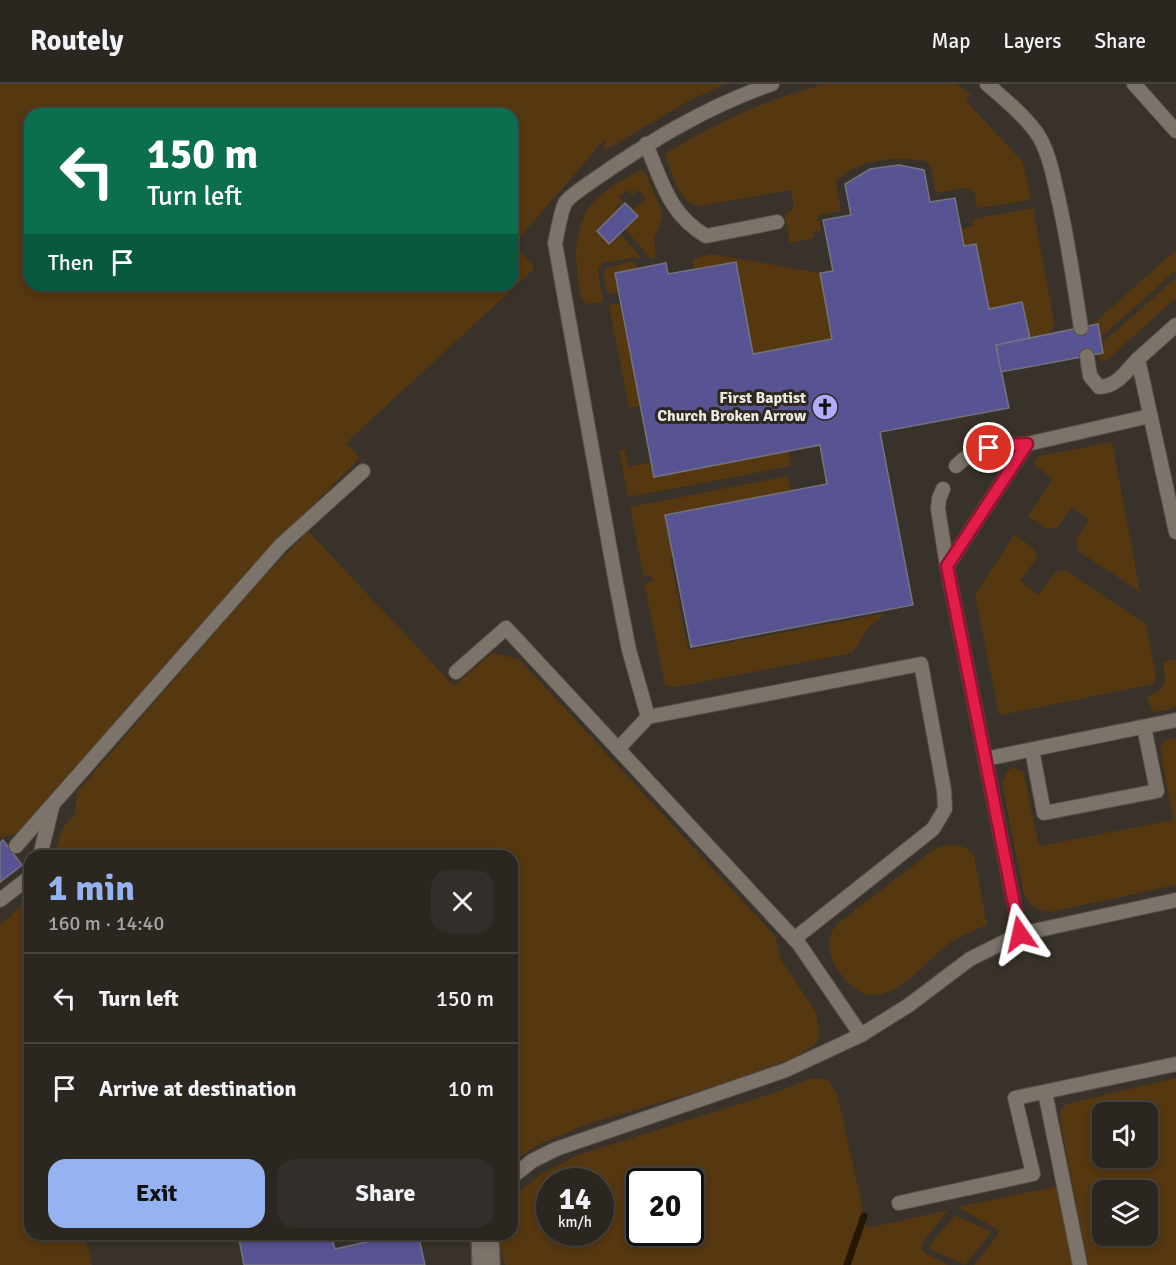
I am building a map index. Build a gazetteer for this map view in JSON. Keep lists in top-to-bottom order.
{
  "places": {
    "church": ["First Baptist Church Broken Arrow"]
  },
  "page": {
    "header": "Routely",
    "nav": ["Map", "Layers", "Share"],
    "turn": ["150 m", "Turn left"],
    "then": "Then",
    "heading": ["1 min", "160 m · 14:40"],
    "list": [
      {
        "name": "Turn left",
        "value": "150 m"
      },
      {
        "name": "Arrive at destination",
        "value": "10 m"
      }
    ],
    "buttons": ["Exit", "Share"],
    "speed": "14 km/h",
    "limit": "20"
  }
}
